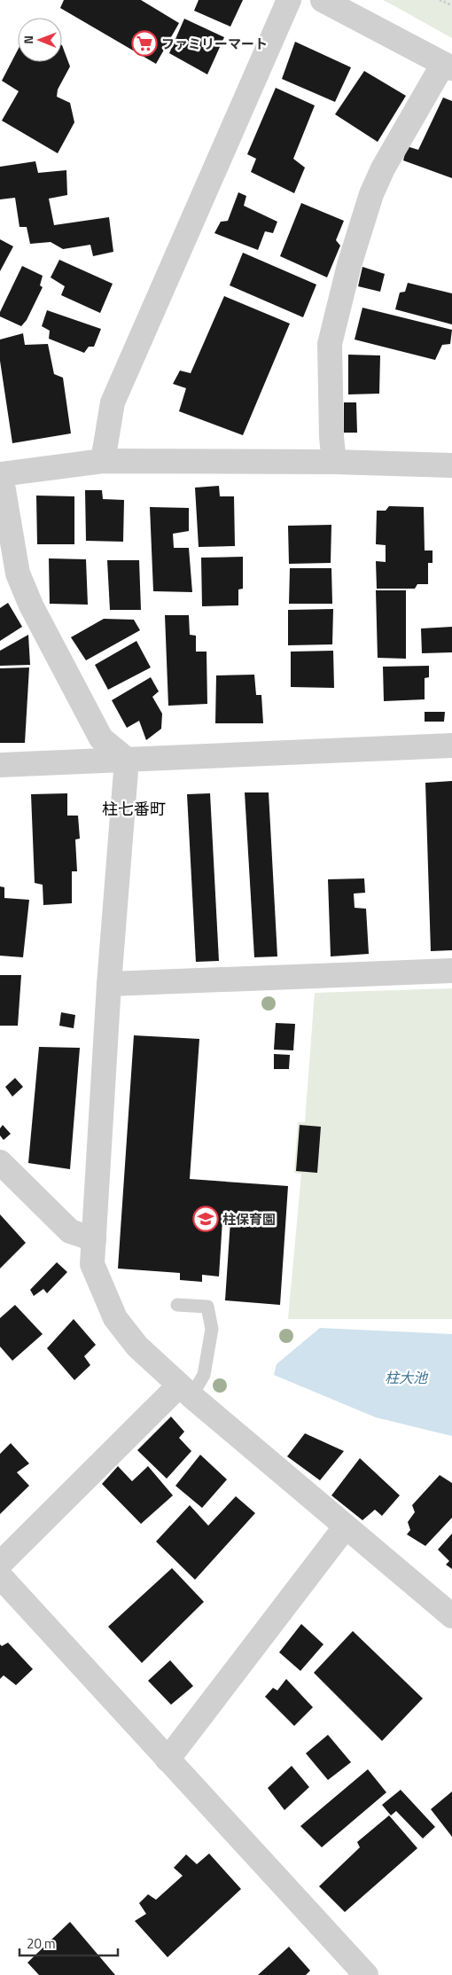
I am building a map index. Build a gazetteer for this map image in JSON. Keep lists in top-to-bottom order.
{
  "districts": ["柱七番町"],
  "water": ["柱大池"],
  "places": {
    "supermarket": ["ファミリーマート"],
    "school or university": ["柱保育園"]
  },
  "scale_bar": "20 m",
  "north": "left"
}
